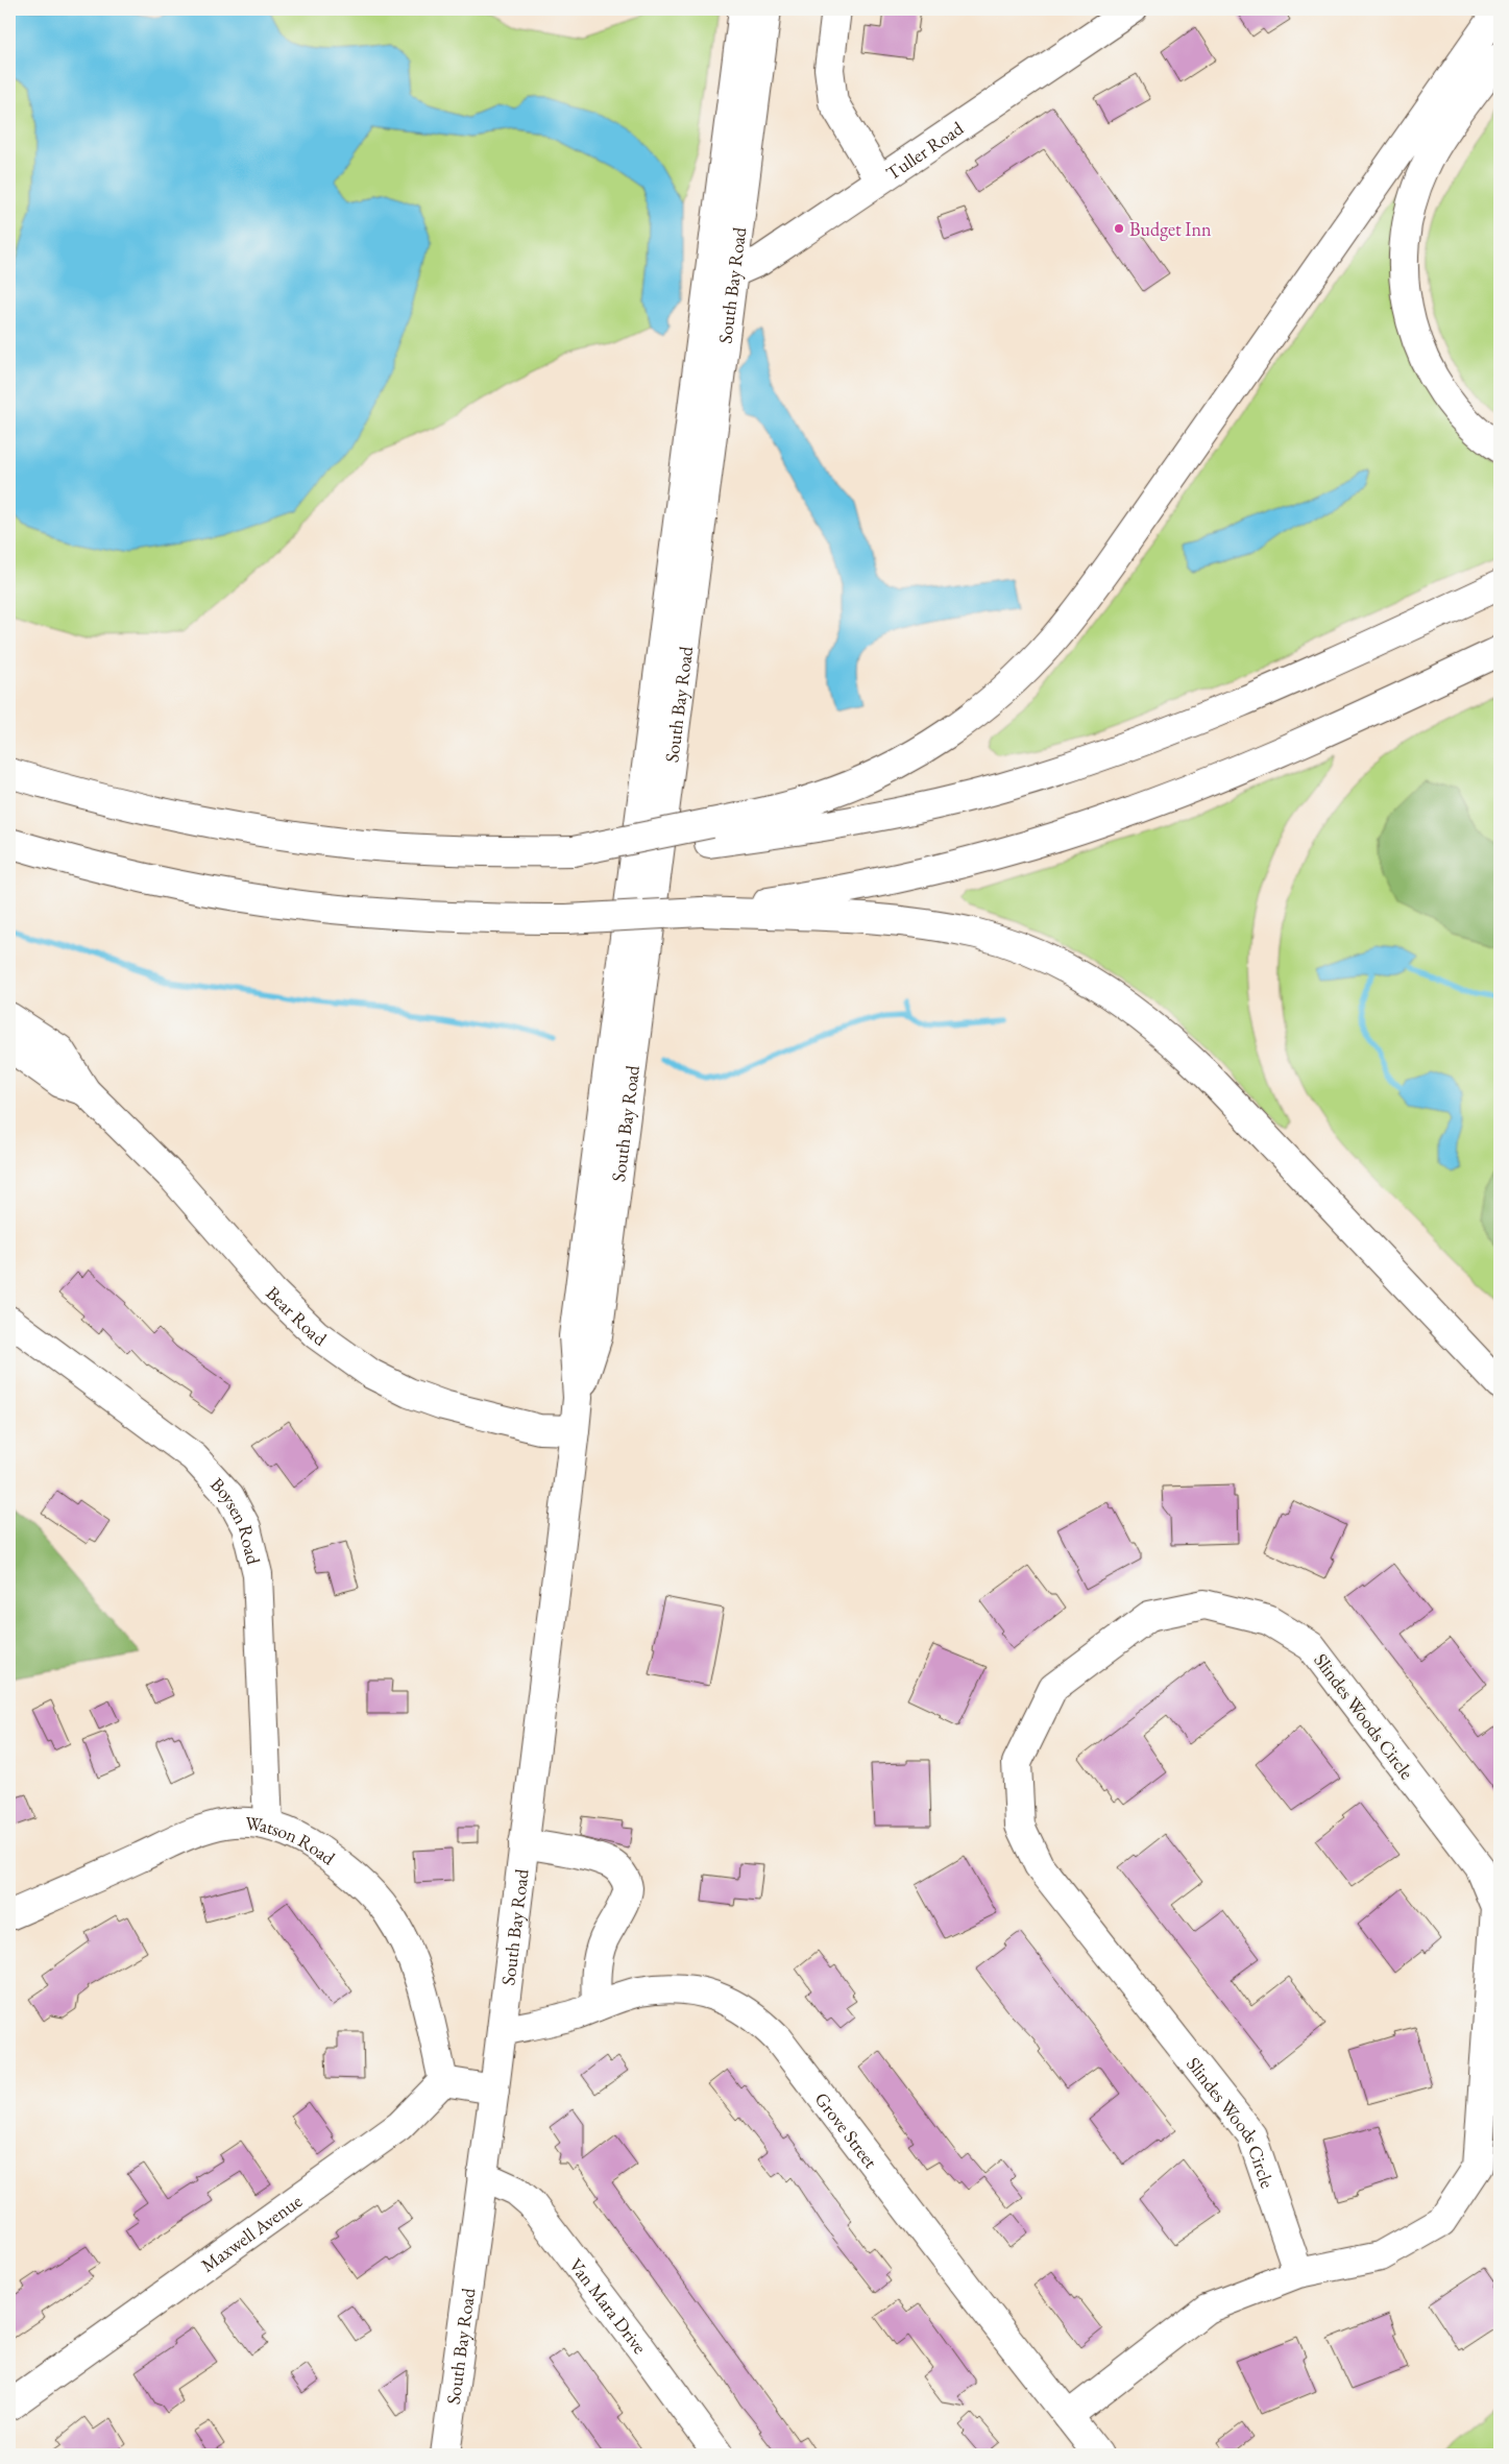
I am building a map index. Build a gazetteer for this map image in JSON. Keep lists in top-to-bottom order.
{
  "streets": {
    "main road": [
      "Tuller Road",
      "South Bay Road",
      "Bear Road",
      "Boysen Road",
      "Slindes Woods Circle",
      "Watson Road",
      "Grove Street",
      "Maxwell Avenue",
      "Van Mara Drive"
    ]
  },
  "crossings": [
    ["Tuller Road", "South Bay Road"],
    ["South Bay Road", "Bear Road"],
    ["South Bay Road", "Grove Street"],
    ["South Bay Road", "Van Mara Drive"],
    ["Boysen Road", "Watson Road"],
    ["Slindes Woods Circle", "Grove Street"],
    ["Watson Road", "Maxwell Avenue"]
  ],
  "places": ["Budget Inn"]
}
